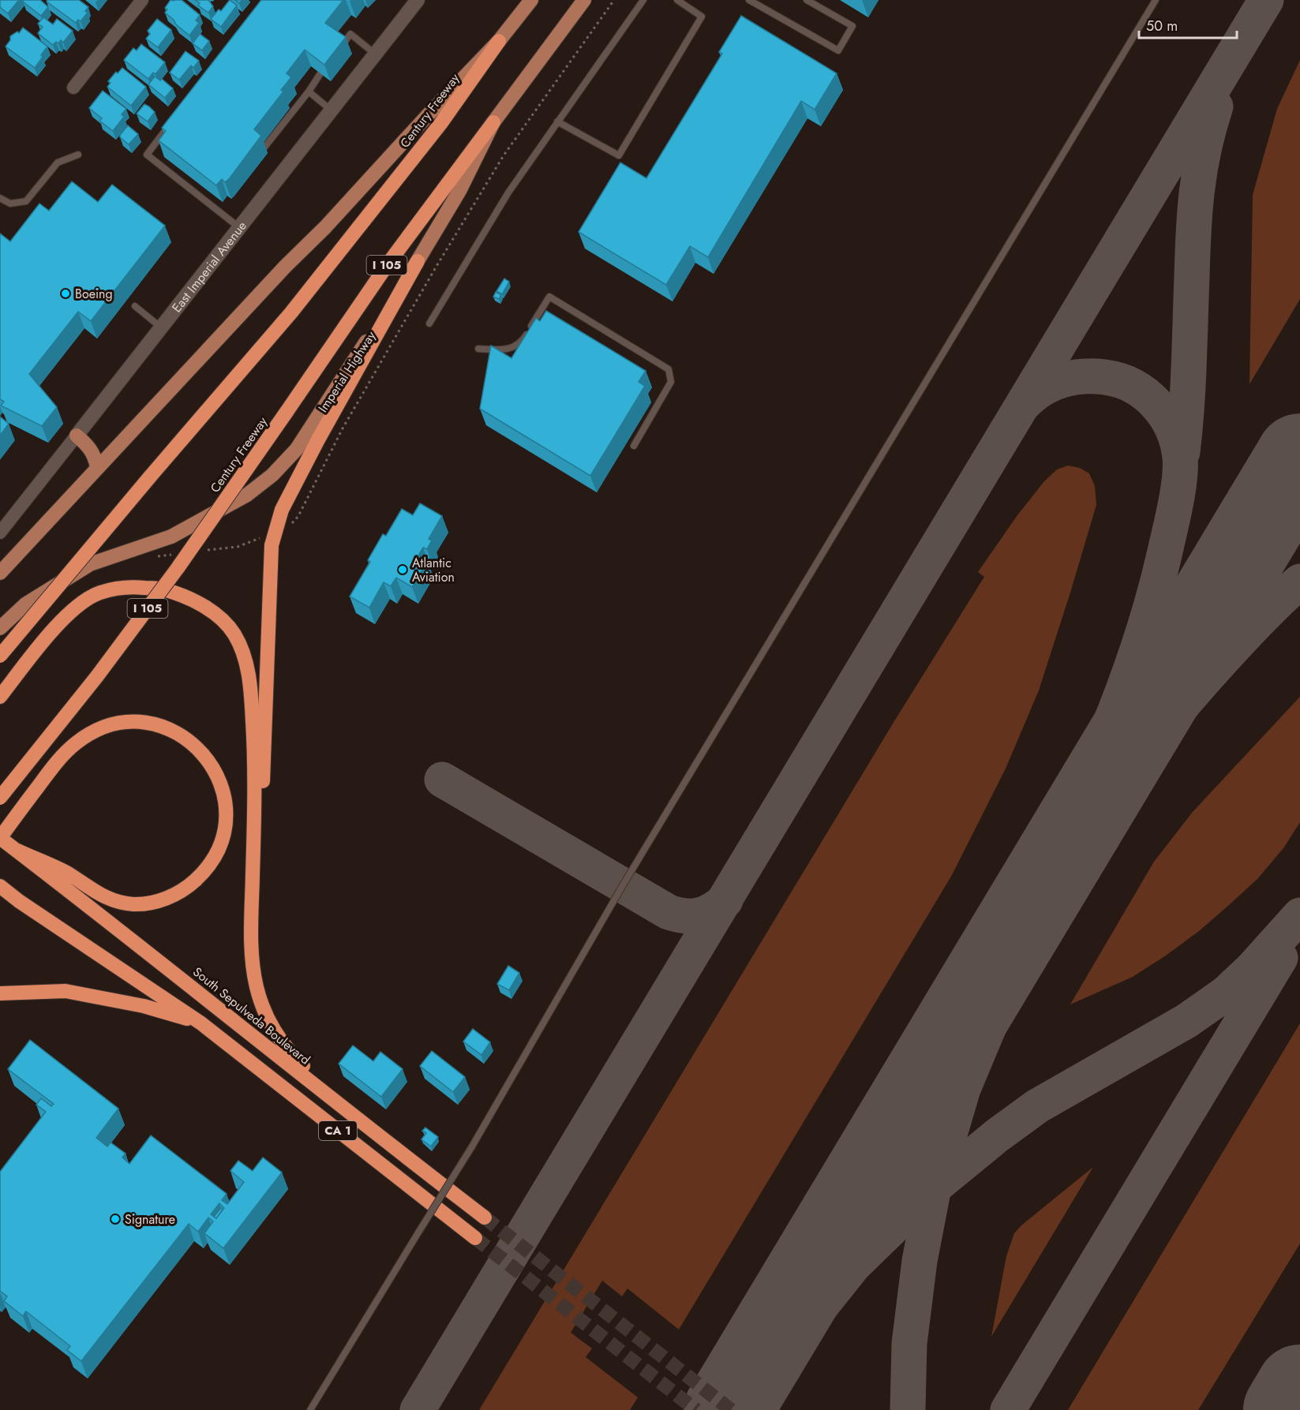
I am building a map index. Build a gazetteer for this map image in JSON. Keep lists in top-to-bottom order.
{
  "streets": {
    "highway": [
      "Century Freeway",
      "I 105",
      "South Sepulveda Boulevard",
      "CA 1"
    ],
    "main road": ["Imperial Highway"],
    "street": ["East Imperial Avenue"]
  },
  "crossings": [
    ["Century Freeway", "Imperial Highway"]
  ],
  "places": ["Boeing", "Atlantic Aviation", "Signature"],
  "scale_bar": "50 m"
}
